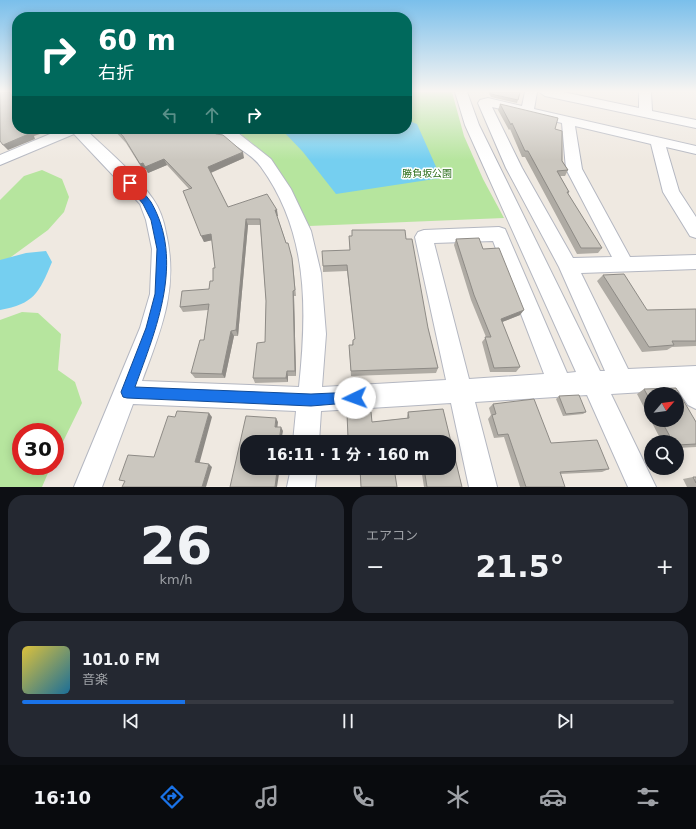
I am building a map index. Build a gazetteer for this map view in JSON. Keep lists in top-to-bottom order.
{
  "parks": ["勝負坂公園"],
  "north": "top right",
  "page": {
    "turn": ["60 m", "右折"],
    "limit": "30",
    "trip": "16:11 · 1 分 · 160 m",
    "tile": [
      ["26", "km/h"],
      "エアコン"
    ],
    "heat": ["−", "21.5°", "+"],
    "song": ["101.0 FM", "音楽"],
    "tabs": "16:10"
  }
}
